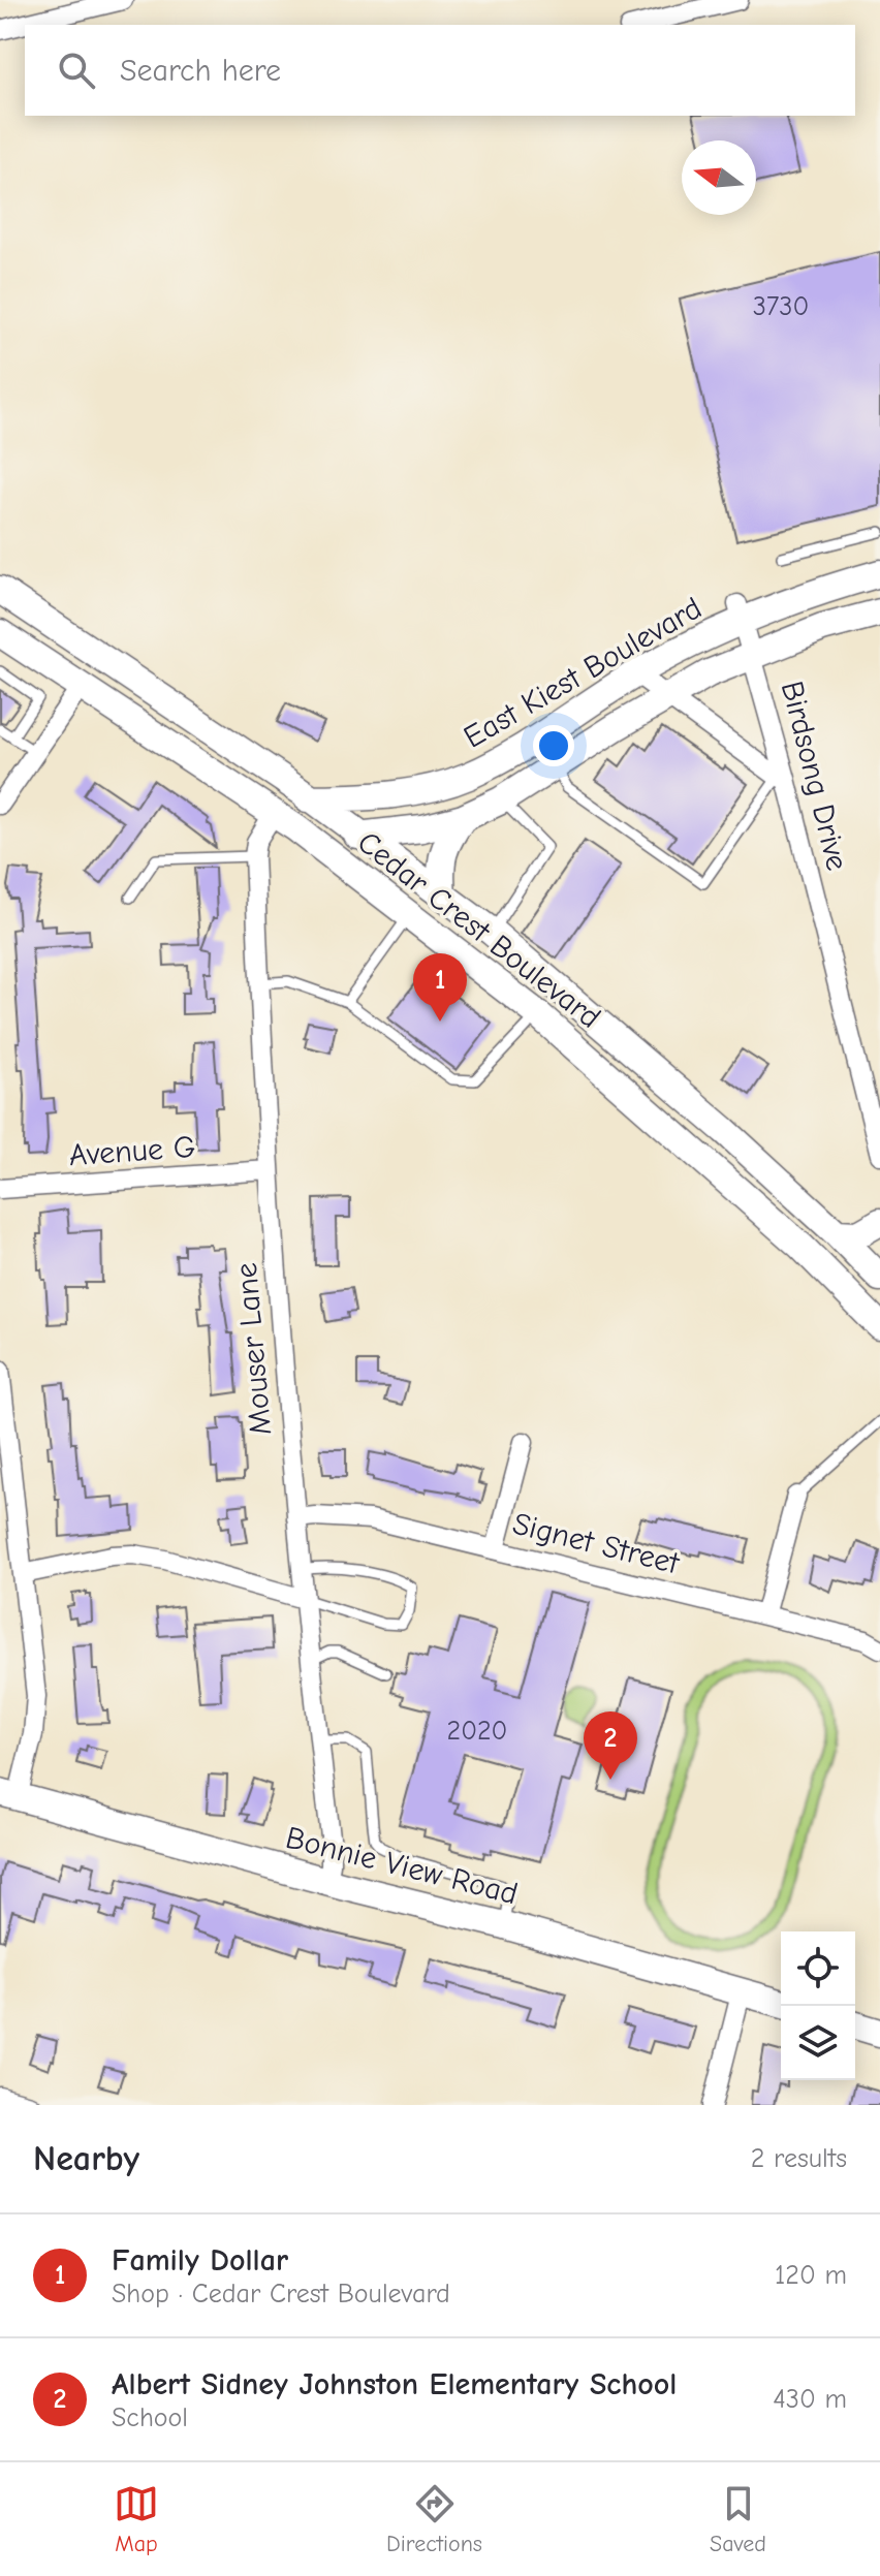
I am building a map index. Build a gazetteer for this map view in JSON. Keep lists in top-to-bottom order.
{
  "streets": {
    "street": [
      "East Kiest Boulevard",
      "Birdsong Drive",
      "Cedar Crest Boulevard",
      "Avenue G",
      "Mouser Lane",
      "Signet Street",
      "Bonnie View Road"
    ]
  },
  "crossings": [
    ["East Kiest Boulevard", "Birdsong Drive"],
    ["East Kiest Boulevard", "Cedar Crest Boulevard"],
    ["East Kiest Boulevard", "Mouser Lane"],
    ["Cedar Crest Boulevard", "Mouser Lane"],
    ["Avenue G", "Mouser Lane"],
    ["Mouser Lane", "Signet Street"],
    ["Mouser Lane", "Bonnie View Road"]
  ],
  "house_numbers": ["3730", "2020"],
  "north": "left",
  "page": {
    "search": "Search here",
    "pins": ["1", "2"],
    "heading": ["Nearby", "2 results"],
    "list": [
      {
        "mark": "1",
        "name": "Family Dollar",
        "note": "Shop · Cedar Crest Boulevard",
        "value": "120 m"
      },
      {
        "mark": "2",
        "name": "Albert Sidney Johnston Elementary School",
        "note": "School",
        "value": "430 m"
      }
    ],
    "nav": ["Map", "Directions", "Saved"]
  }
}
